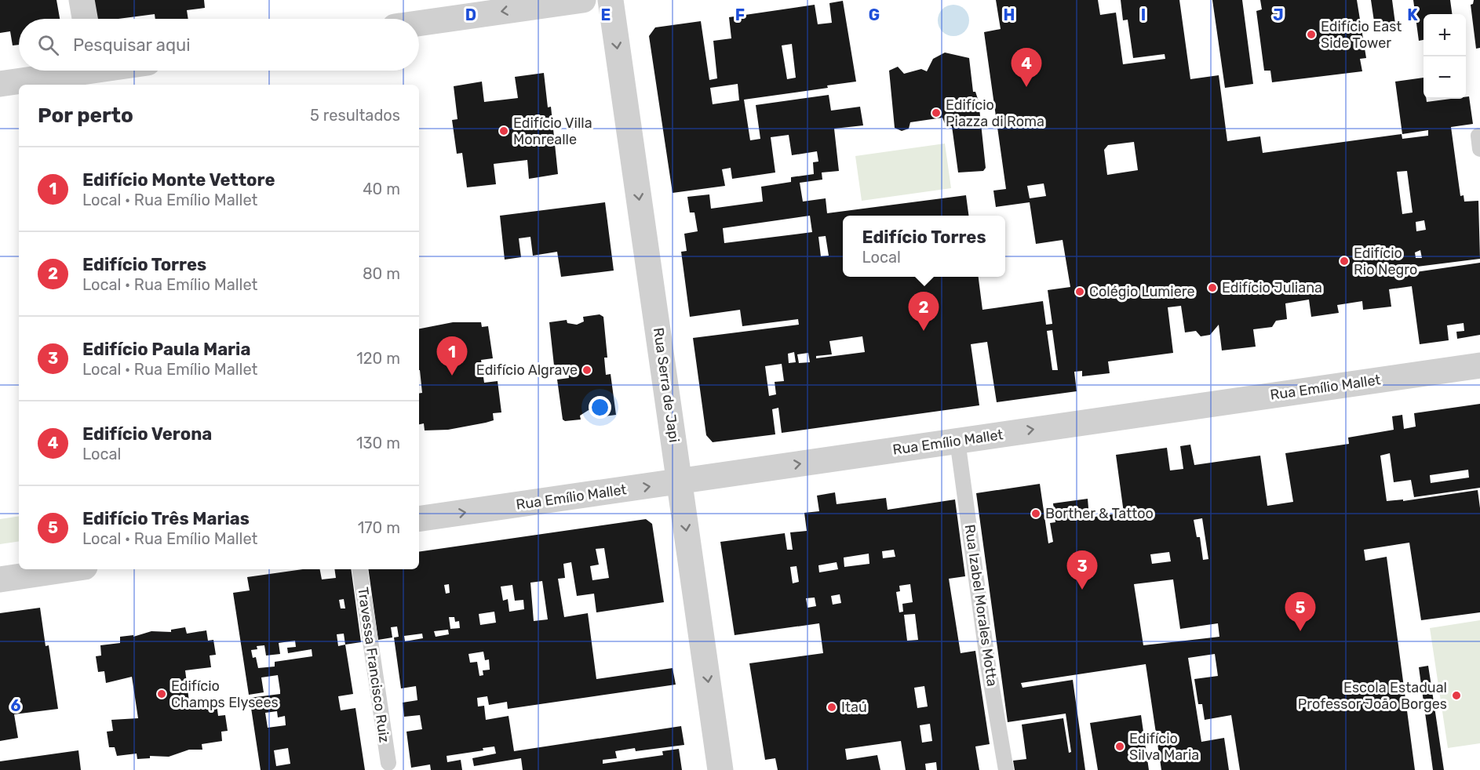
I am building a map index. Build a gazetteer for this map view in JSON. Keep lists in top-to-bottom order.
{
  "streets": {
    "street": ["Rua Serra de Japi", "Rua Emílio Mallet"],
    "lane": ["Rua Izabel Morales Motta", "Travessa Francisco Ruiz"]
  },
  "crossings": [
    ["Rua Serra de Japi", "Rua Emílio Mallet"],
    ["Rua Emílio Mallet", "Rua Izabel Morales Motta"]
  ],
  "one_way": ["Rua Serra de Japi", "Rua Emílio Mallet"],
  "places": [
    "Edifício East Side Tower",
    "Edifício Piazza di Roma",
    "Edifício Villa Monrealle",
    "Edifício Rio Negro",
    "Edifício Juliana",
    "Colégio Lumiere",
    "Edifício Algrave",
    "Borther & Tattoo",
    "Edifício Champs Elysees",
    "Escola Estadual Professor João Borges",
    "Itaú",
    "Edifício Silva Maria"
  ],
  "page": {
    "map_buttons": ["+", "−"],
    "search": "Pesquisar aqui",
    "pins": [
      "4",
      "2",
      "1",
      "3",
      "5"
    ],
    "heading": ["Por perto", "5 resultados"],
    "list": [
      {
        "mark": "1",
        "name": "Edifício Monte Vettore",
        "note": "Local · Rua Emílio Mallet",
        "value": "40 m"
      },
      {
        "mark": "2",
        "name": "Edifício Torres",
        "note": "Local · Rua Emílio Mallet",
        "value": "80 m"
      },
      {
        "mark": "3",
        "name": "Edifício Paula Maria",
        "note": "Local · Rua Emílio Mallet",
        "value": "120 m"
      },
      {
        "mark": "4",
        "name": "Edifício Verona",
        "note": "Local",
        "value": "130 m"
      },
      {
        "mark": "5",
        "name": "Edifício Três Marias",
        "note": "Local · Rua Emílio Mallet",
        "value": "170 m"
      }
    ],
    "popup": ["Edifício Torres", "Local"]
  },
  "grid": {
    "columns": [
      "D",
      "E",
      "F",
      "G",
      "H",
      "I",
      "J",
      "K"
    ],
    "rows": ["6"]
  }
}
